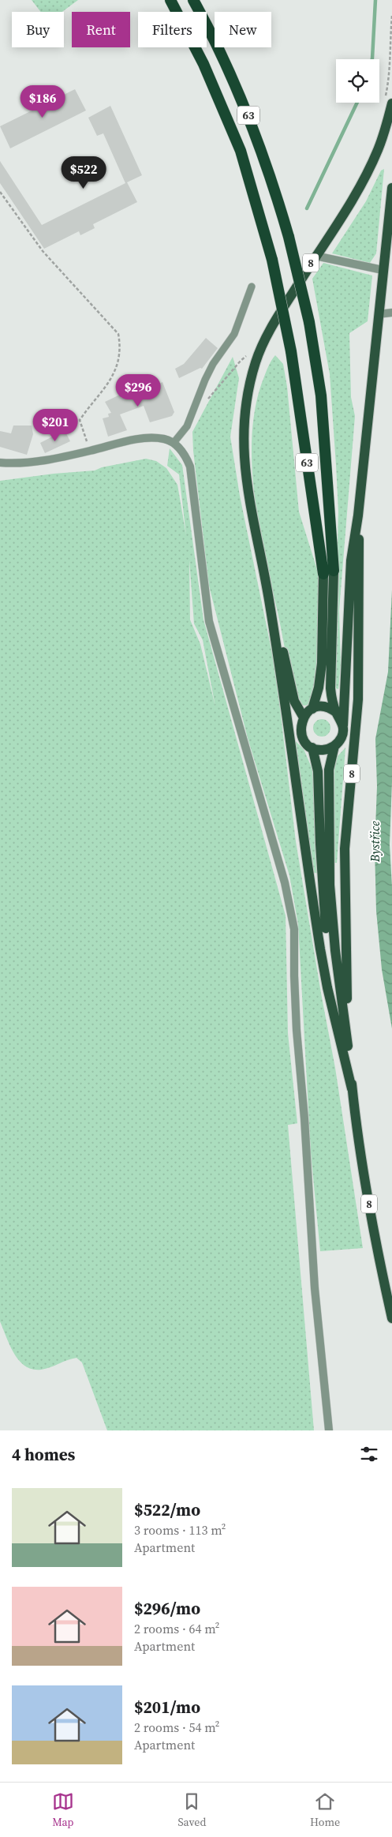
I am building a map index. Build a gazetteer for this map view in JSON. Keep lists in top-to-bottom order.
{
  "streets": {
    "highway": ["63"],
    "main road": ["8"]
  },
  "water": ["Bystřice"],
  "page": {
    "chip": [
      "Buy",
      "Rent",
      "Filters",
      "New"
    ],
    "price": [
      "$186",
      "$522",
      "$296",
      "$201"
    ],
    "heading": "4 homes",
    "list": [
      {
        "name": "$522/mo",
        "note": "3 rooms · 113 m² · Apartment"
      },
      {
        "name": "$296/mo",
        "note": "2 rooms · 64 m² · Apartment"
      },
      {
        "name": "$201/mo",
        "note": "2 rooms · 54 m² · Apartment"
      }
    ],
    "tabs": ["Map", "Saved", "Home"]
  }
}
